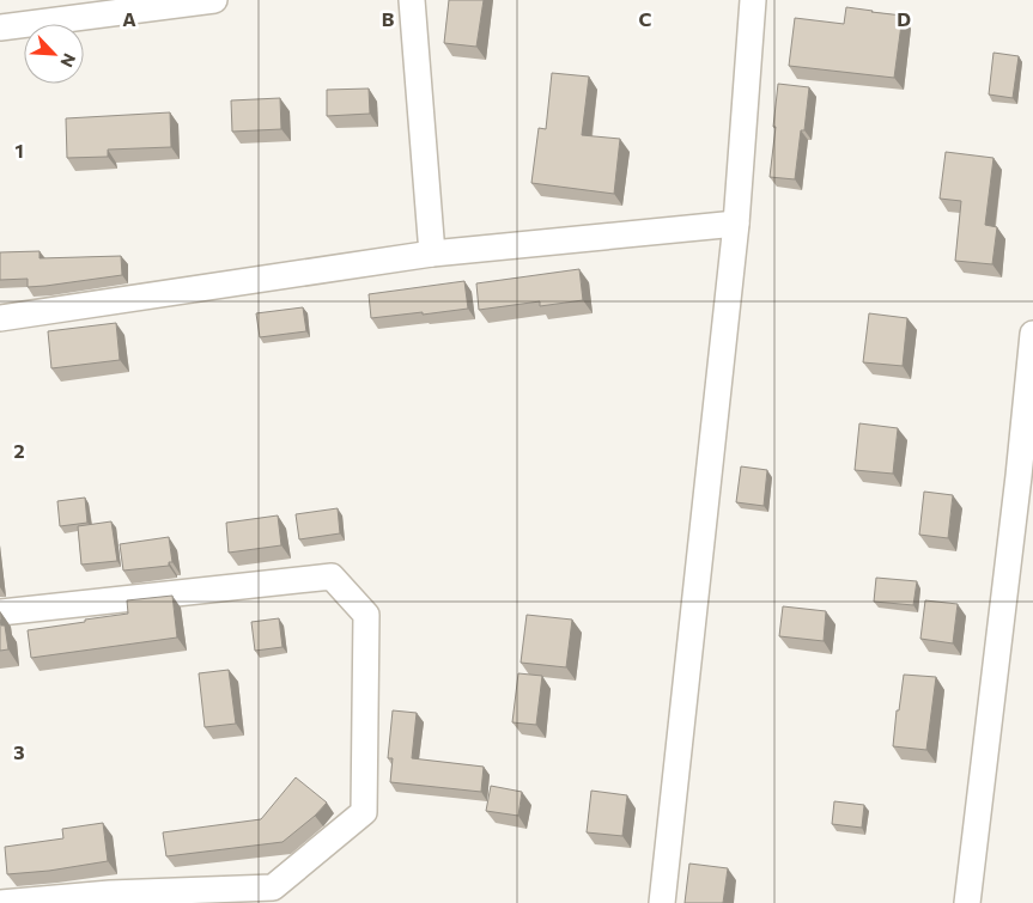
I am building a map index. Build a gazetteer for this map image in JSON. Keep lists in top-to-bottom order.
{
  "north": "bottom right",
  "grid": {
    "columns": [
      "A",
      "B",
      "C",
      "D"
    ],
    "rows": ["1", "2", "3"]
  }
}
